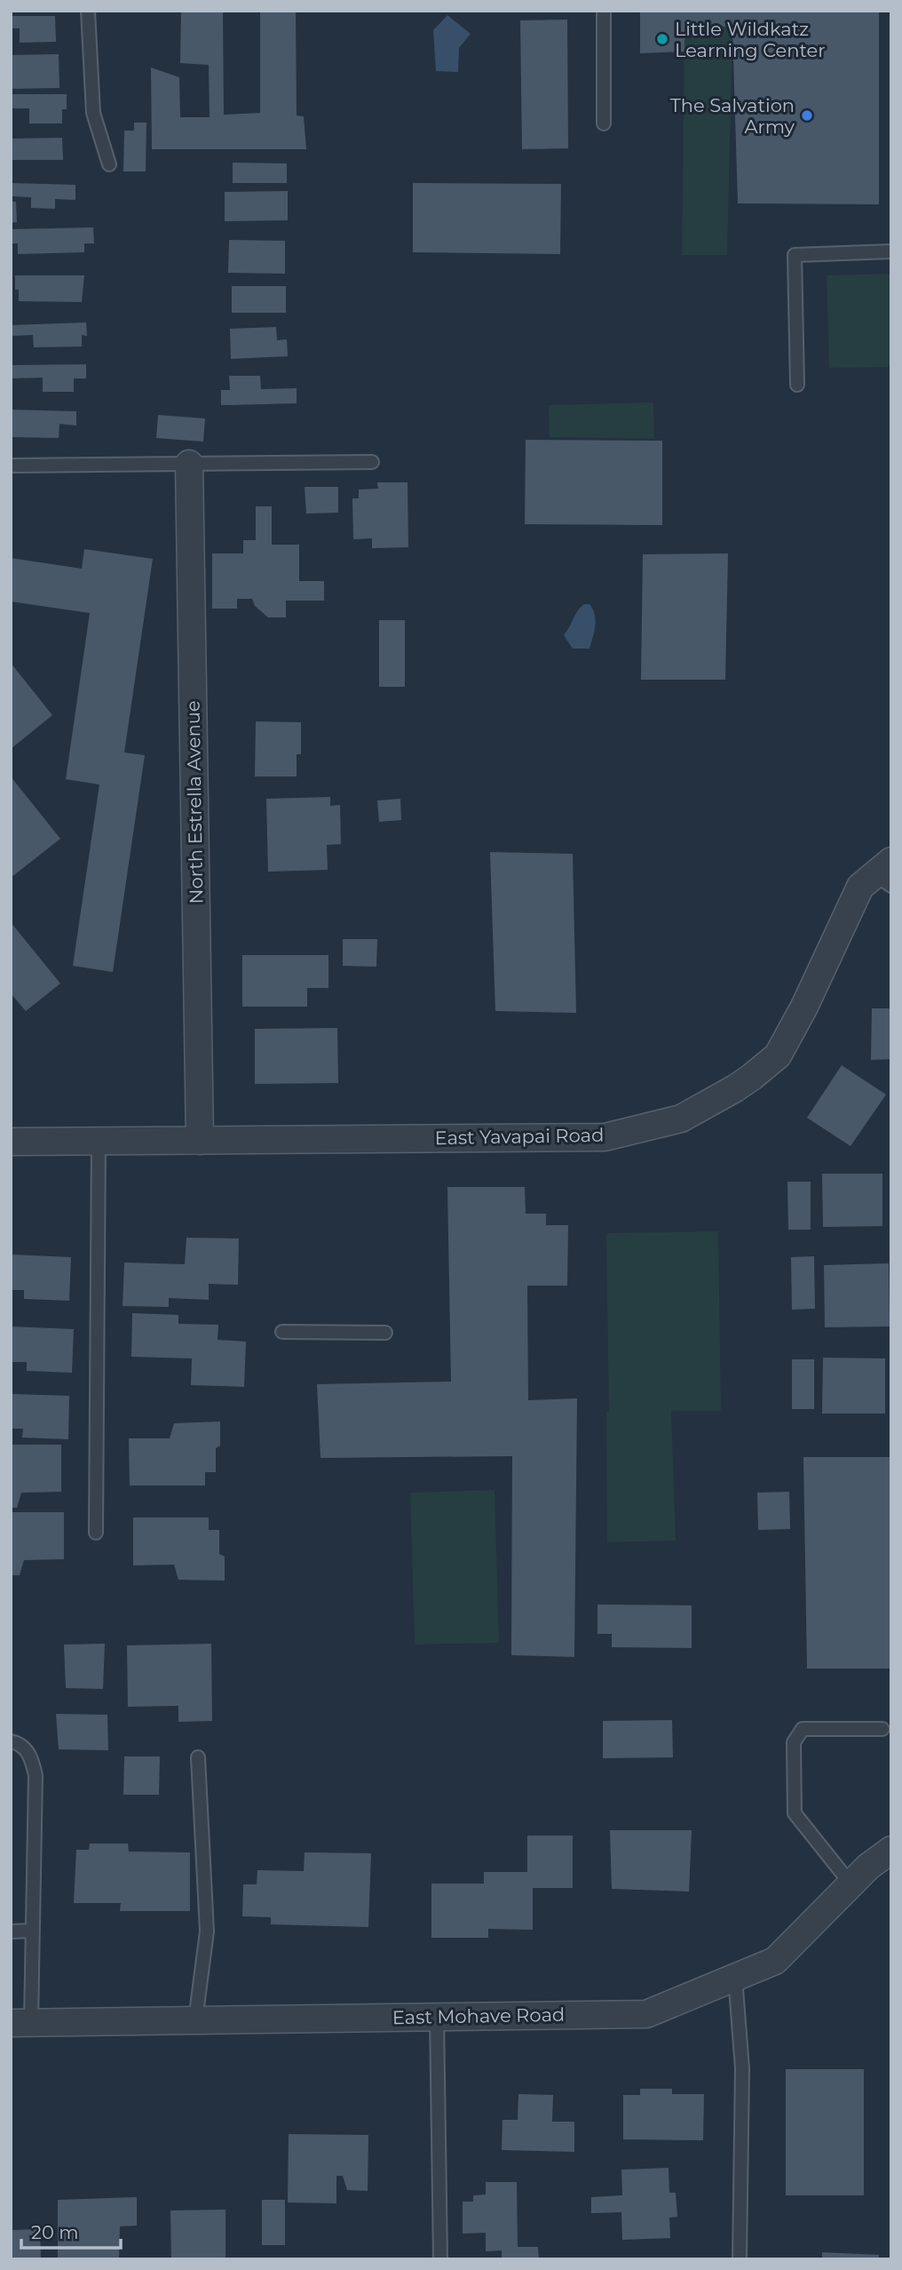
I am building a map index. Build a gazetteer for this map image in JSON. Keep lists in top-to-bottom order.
{
  "streets": {
    "street": ["North Estrella Avenue", "East Yavapai Road", "East Mohave Road"]
  },
  "crossings": [
    ["North Estrella Avenue", "East Yavapai Road"]
  ],
  "places": ["Little Wildkatz Learning Center", "The Salvation Army"],
  "scale_bar": "20 m"
}
